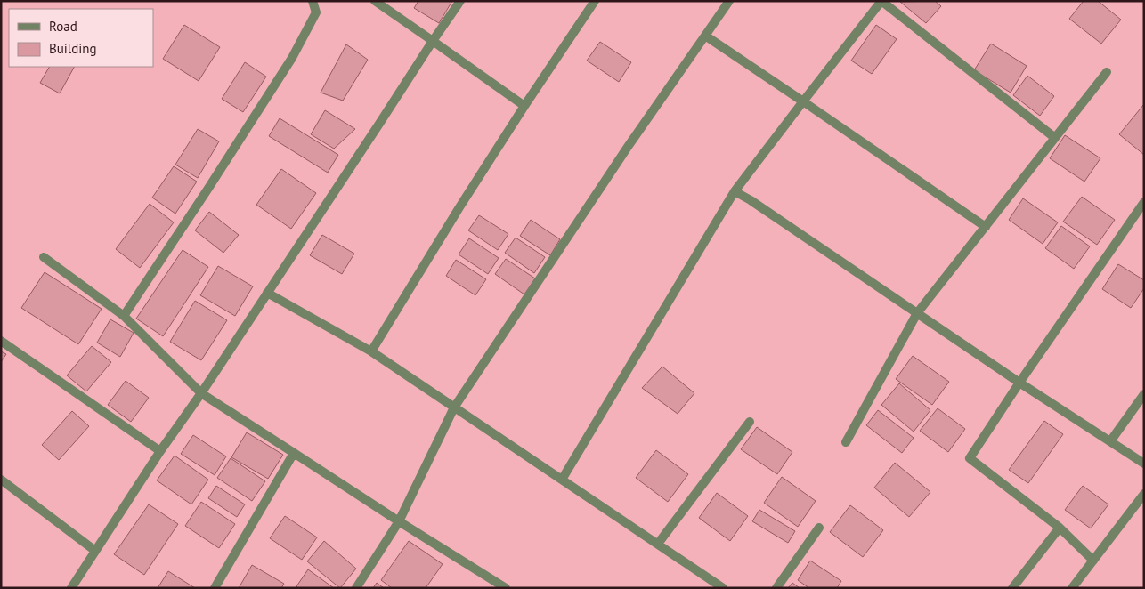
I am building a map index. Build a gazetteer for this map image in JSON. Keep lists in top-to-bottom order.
{
  "legend": ["Road", "Building"]
}
